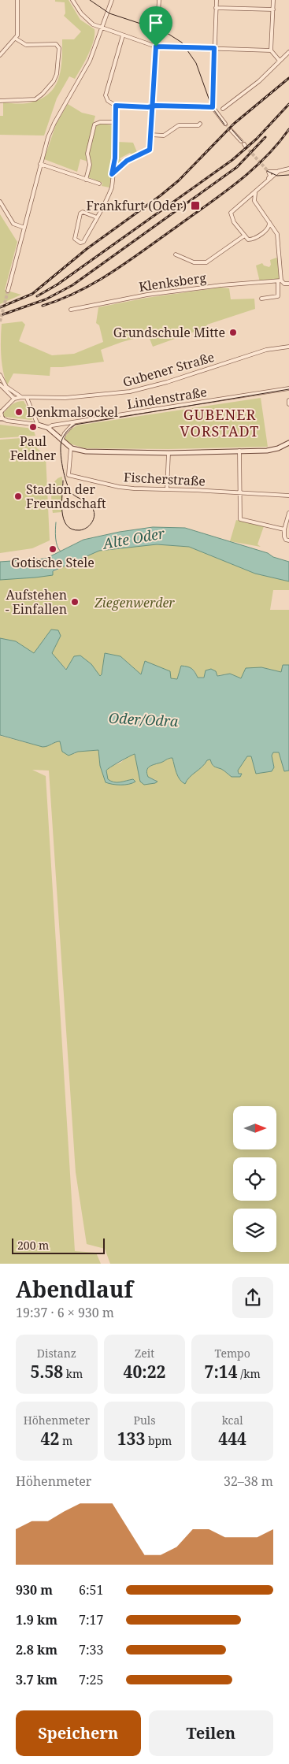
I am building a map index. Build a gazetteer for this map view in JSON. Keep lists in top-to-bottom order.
{
  "streets": {
    "street": [
      "Klenksberg",
      "Gubener Straße",
      "Lindenstraße",
      "Fischerstraße"
    ]
  },
  "districts": ["GUBENER VORSTADT"],
  "water": ["Alte Oder", "Oder/Odra"],
  "parks": ["Ziegenwerder"],
  "places": {
    "transit": ["Frankfurt (Oder)"],
    "other": [
      "Grundschule Mitte",
      "Denkmalsockel",
      "Paul Feldner",
      "Stadion der Freundschaft",
      "Gotische Stele",
      "Aufstehen - Einfallen"
    ]
  },
  "scale_bar": "200 m",
  "north": "right",
  "page": {
    "scale": "200 m",
    "heading": ["Abendlauf", "19:37 · 6 × 930 m"],
    "stats": [
      ["Distanz", "5.58 km"],
      ["Zeit", "40:22"],
      ["Tempo", "7:14 /km"],
      ["Höhenmeter", "42 m"],
      ["Puls", "133 bpm"],
      ["kcal", "444"]
    ],
    "chart": ["Höhenmeter", "32–38 m"],
    "list": [
      {
        "name": "930 m",
        "note": "6:51"
      },
      {
        "name": "1.9 km",
        "note": "7:17"
      },
      {
        "name": "2.8 km",
        "note": "7:33"
      },
      {
        "name": "3.7 km",
        "note": "7:25"
      }
    ],
    "buttons": ["Speichern", "Teilen"]
  }
}
